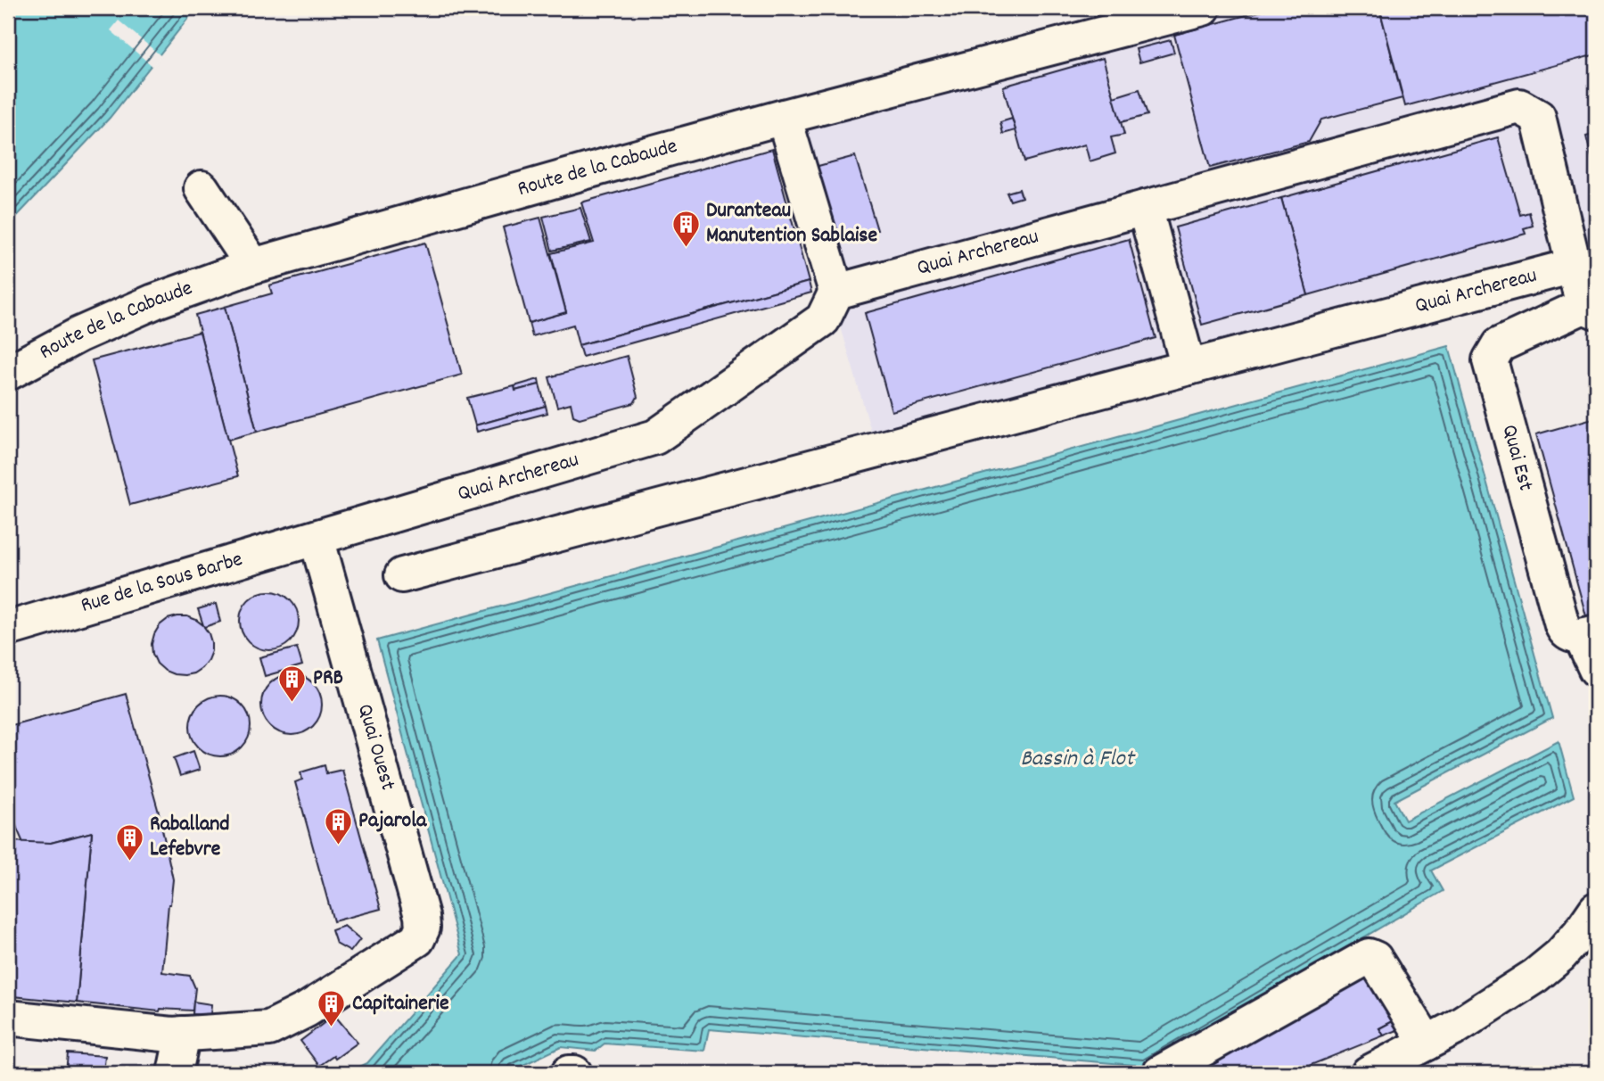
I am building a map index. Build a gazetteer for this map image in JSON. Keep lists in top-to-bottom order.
{
  "streets": {
    "street": [
      "Route de la Cabaude",
      "Quai Archereau",
      "Quai Est",
      "Rue de la Sous Barbe",
      "Quai Ouest"
    ]
  },
  "crossings": [
    ["Quai Archereau", "Quai Est"],
    ["Quai Archereau", "Rue de la Sous Barbe"],
    ["Quai Archereau", "Quai Ouest"],
    ["Rue de la Sous Barbe", "Quai Ouest"]
  ],
  "water": ["Bassin à Flot"],
  "places": {
    "building": [
      "Duranteau Manutention Sablaise",
      "PRB",
      "Pajarola",
      "Raballand Lefebvre",
      "Capitainerie"
    ]
  }
}
